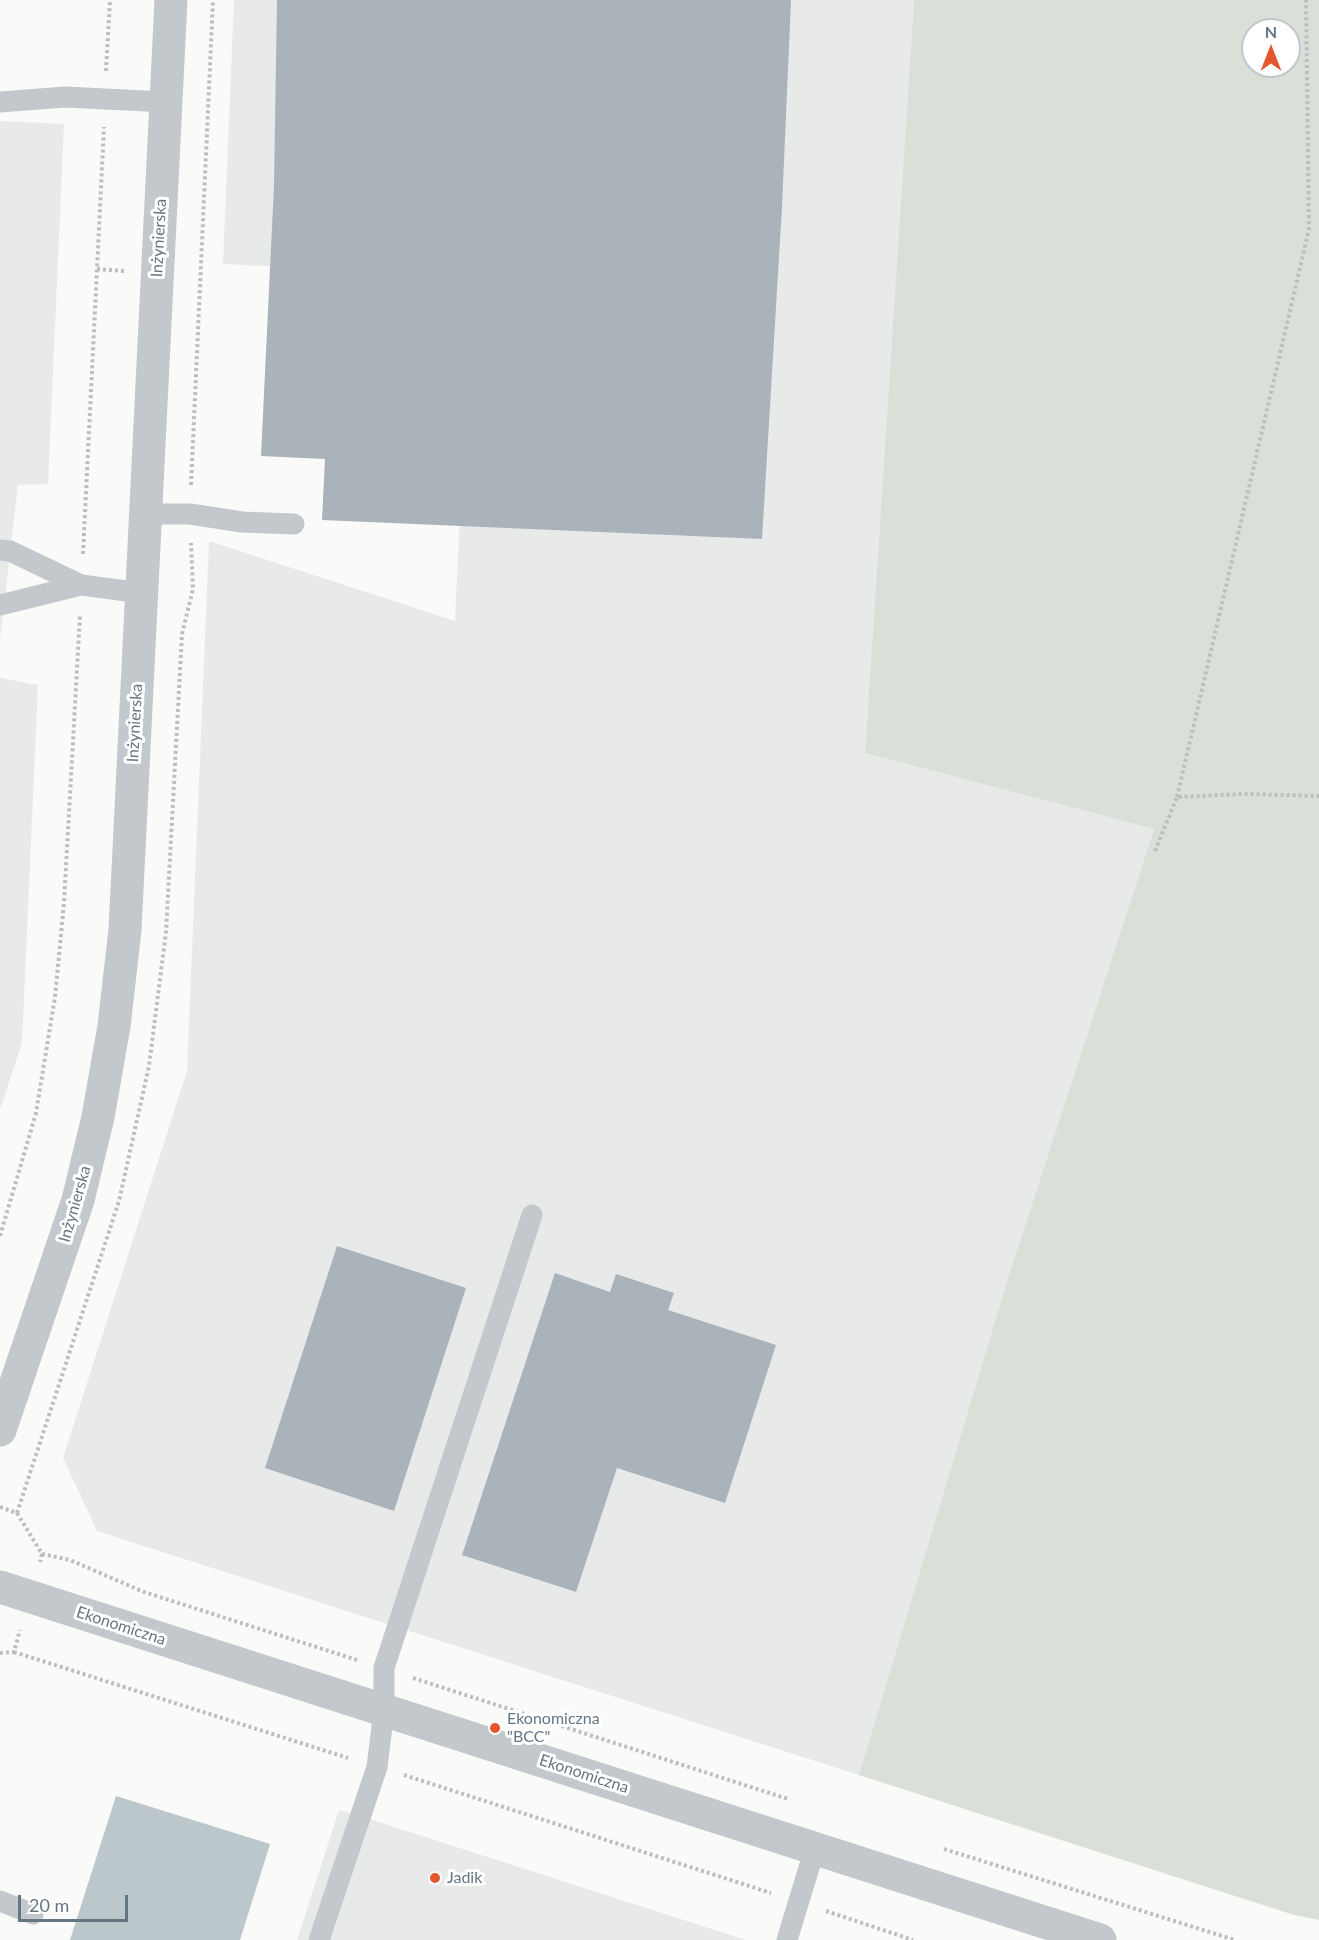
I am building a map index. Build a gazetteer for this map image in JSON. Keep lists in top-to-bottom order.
{
  "streets": {
    "street": ["Inżynierska", "Ekonomiczna"]
  },
  "places": ["Ekonomiczna \"BCC\"", "Jadik"],
  "scale_bar": "20 m",
  "north": "top"
}
